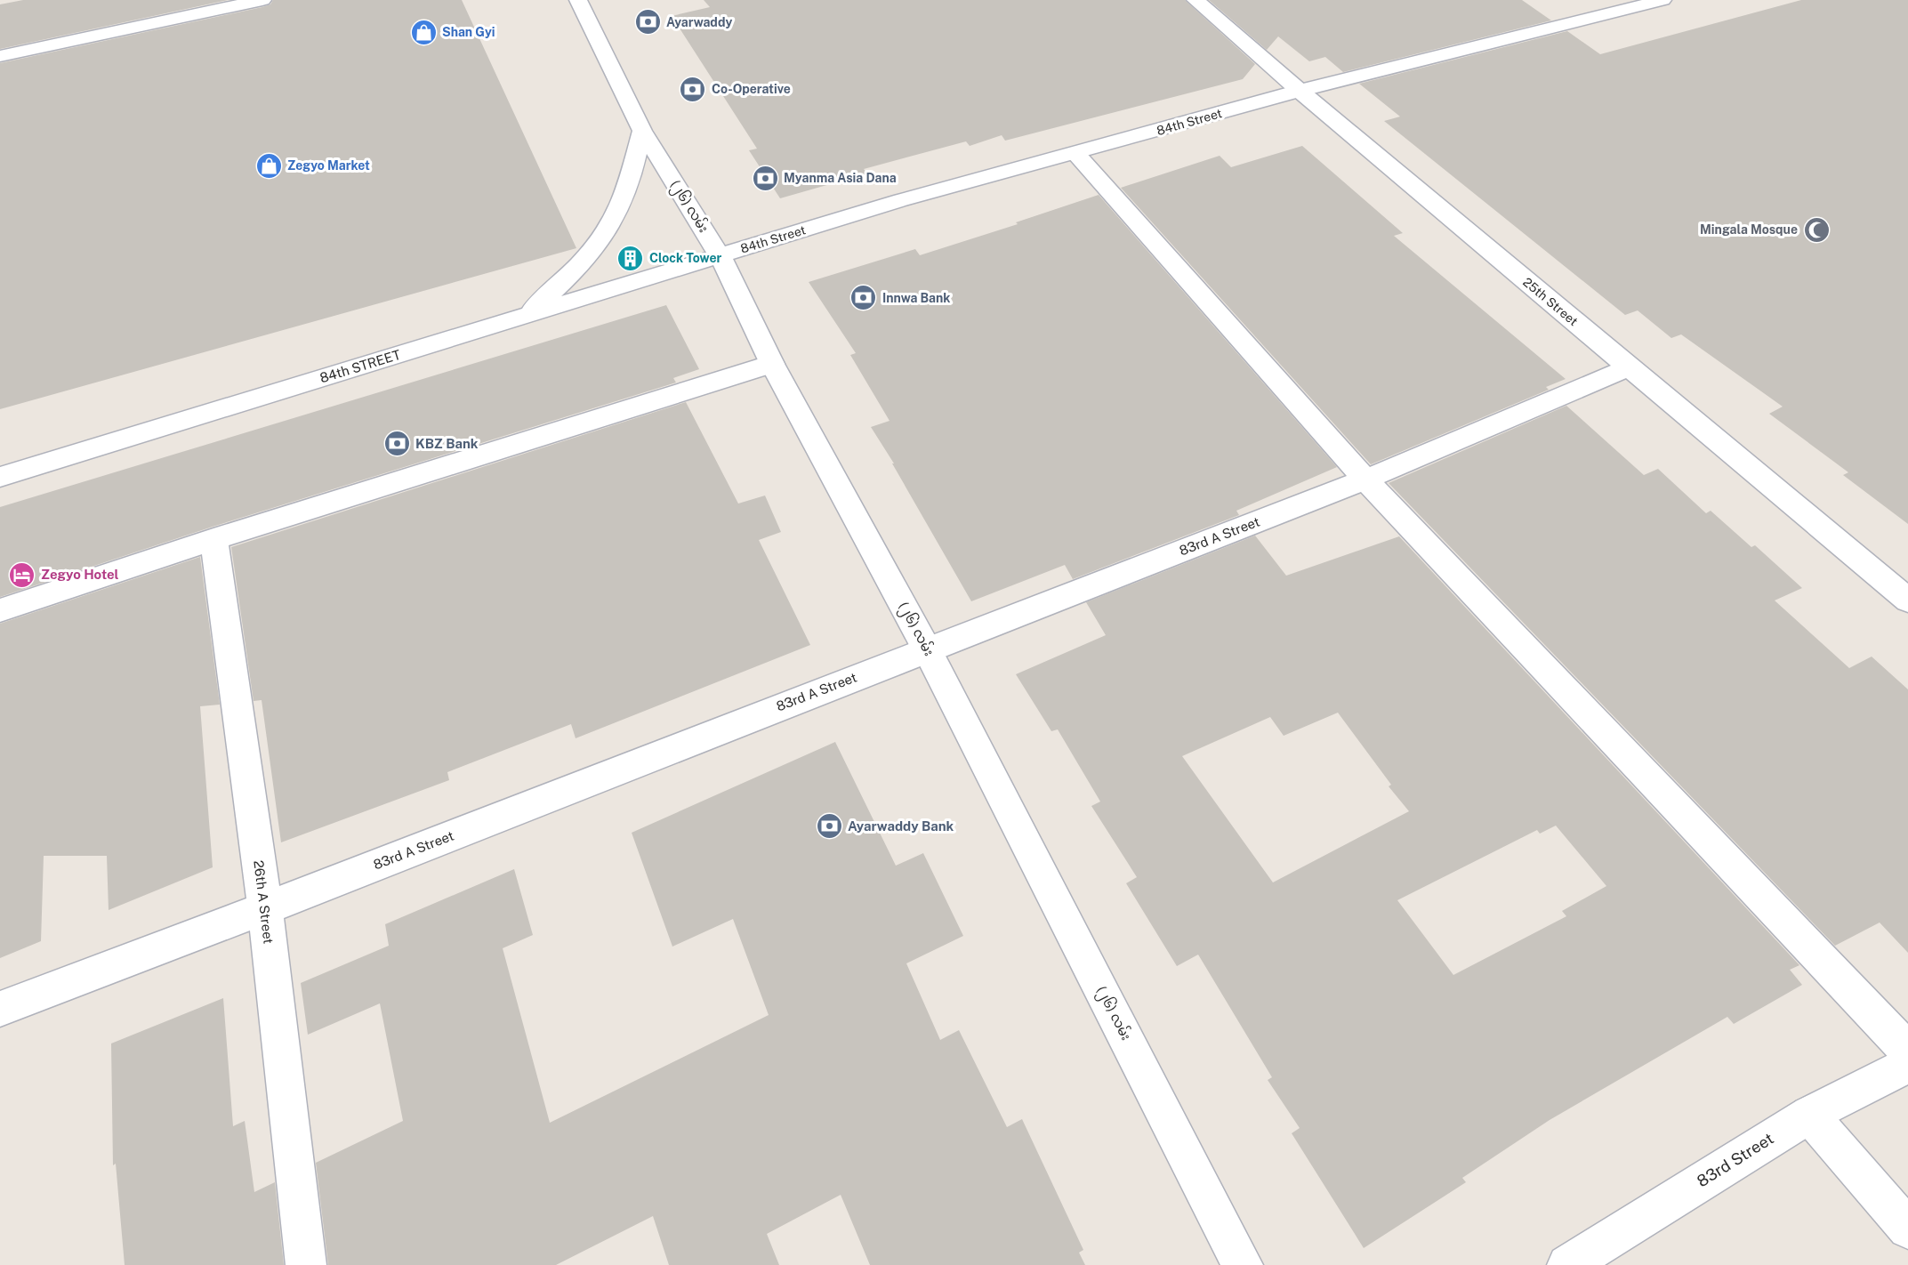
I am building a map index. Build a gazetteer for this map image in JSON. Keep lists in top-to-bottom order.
{
  "streets": {
    "street": [
      "84th Street",
      "(၂၆) လမ်း",
      "25th Street",
      "84th STREET",
      "83rd A Street",
      "26th A Street",
      "83rd Street"
    ]
  },
  "crossings": [
    ["84th Street", "(၂၆) လမ်း"],
    ["84th Street", "25th Street"],
    ["84th Street", "84th STREET"],
    ["(၂၆) လမ်း", "84th STREET"],
    ["(၂၆) လမ်း", "83rd A Street"],
    ["25th Street", "83rd A Street"],
    ["83rd A Street", "26th A Street"]
  ],
  "places": {
    "bank": [
      "Ayarwaddy",
      "Co-Operative",
      "Myanma Asia Dana",
      "Innwa Bank",
      "KBZ Bank",
      "Ayarwaddy Bank"
    ],
    "shop": ["Shan Gyi", "Zegyo Market"],
    "mosque": ["Mingala Mosque"],
    "building": ["Clock Tower"],
    "hotel": ["Zegyo Hotel"]
  }
}
